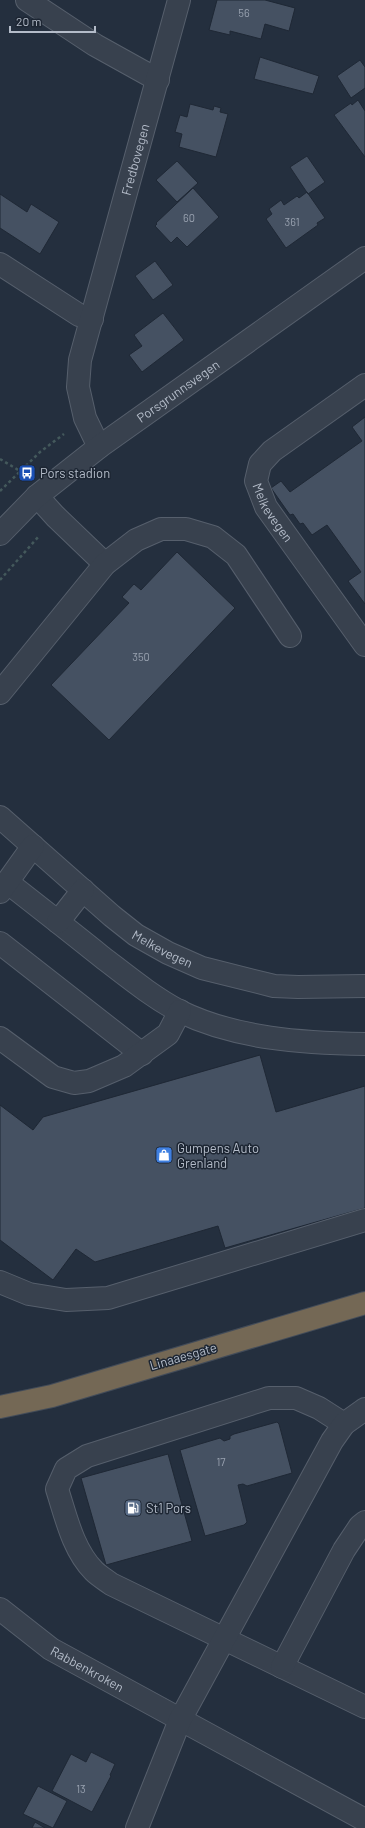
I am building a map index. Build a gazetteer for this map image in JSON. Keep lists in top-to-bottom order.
{
  "streets": {
    "highway": ["Linaaesgate"],
    "street": [
      "Fredbovegen",
      "Porsgrunnsvegen",
      "Melkevegen",
      "Rabbenkroken"
    ]
  },
  "crossings": [
    ["Fredbovegen", "Porsgrunnsvegen"]
  ],
  "places": {
    "bus stop": ["Pors stadion"],
    "shop": ["Gumpens Auto Grenland"],
    "fuel station": ["St1 Pors"]
  },
  "house_numbers": [
    "56",
    "60",
    "361",
    "350",
    "17",
    "13"
  ],
  "scale_bar": "20 m"
}
